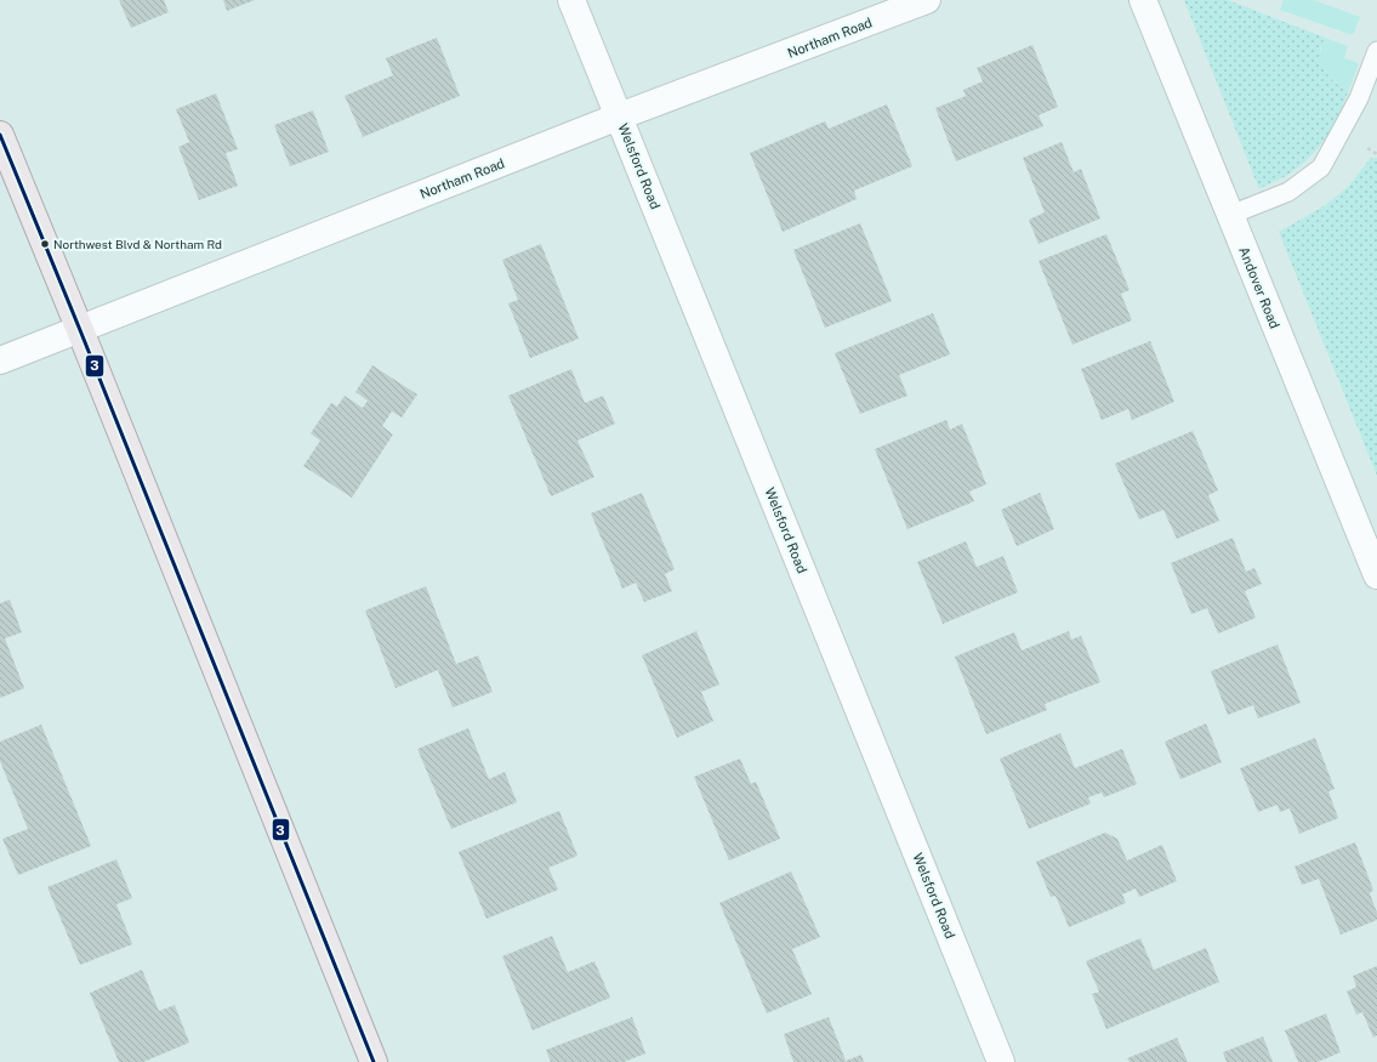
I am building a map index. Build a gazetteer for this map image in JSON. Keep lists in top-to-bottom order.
{
  "streets": {
    "street": ["Northam Road", "Welsford Road", "Andover Road"]
  },
  "crossings": [
    ["Northam Road", "Welsford Road"]
  ],
  "places": ["Northwest Blvd & Northam Rd"],
  "lines": ["transit line 3"]
}
